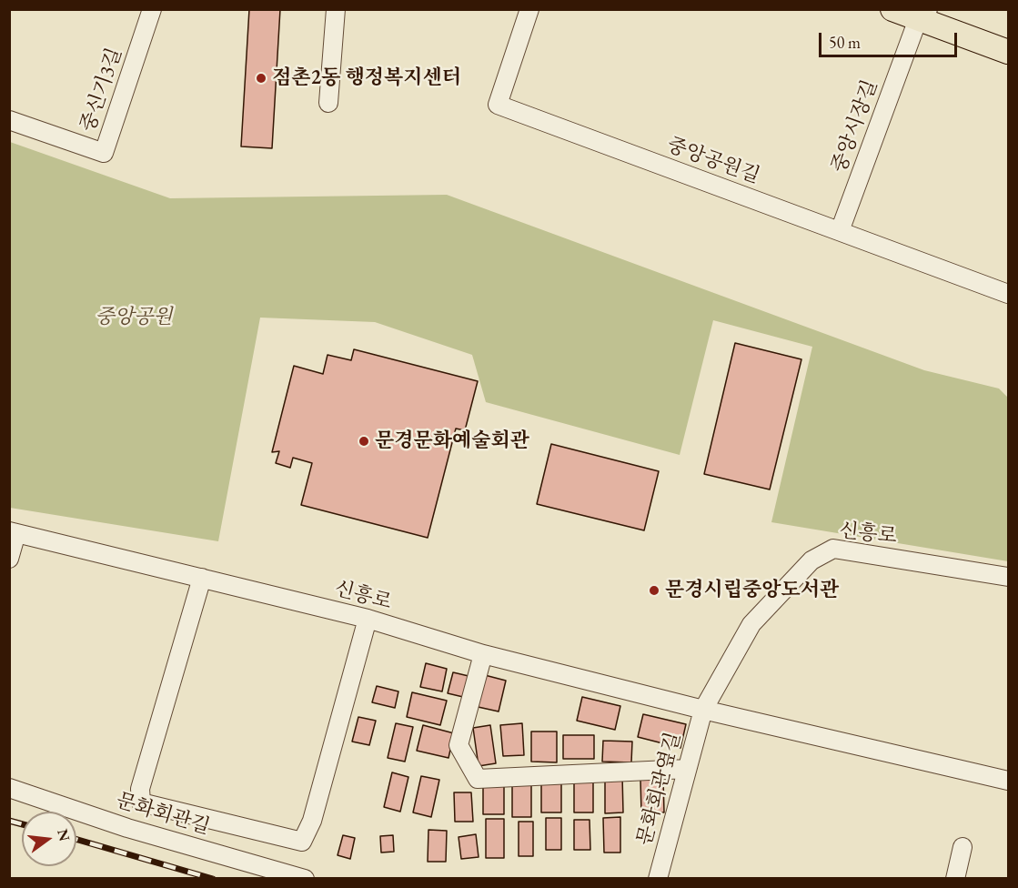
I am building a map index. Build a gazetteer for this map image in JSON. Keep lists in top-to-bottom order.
{
  "streets": {
    "street": [
      "중신기3길",
      "중앙시장길",
      "중앙공원길",
      "신흥로",
      "문화회관옆길",
      "문화회관길"
    ]
  },
  "crossings": [
    ["중앙시장길", "중앙공원길"],
    ["신흥로", "문화회관옆길"]
  ],
  "parks": ["중앙공원"],
  "places": ["점촌2동 행정복지센터", "문경문화예술회관", "문경시립중앙도서관"],
  "scale_bar": "50 m",
  "north": "right"
}
